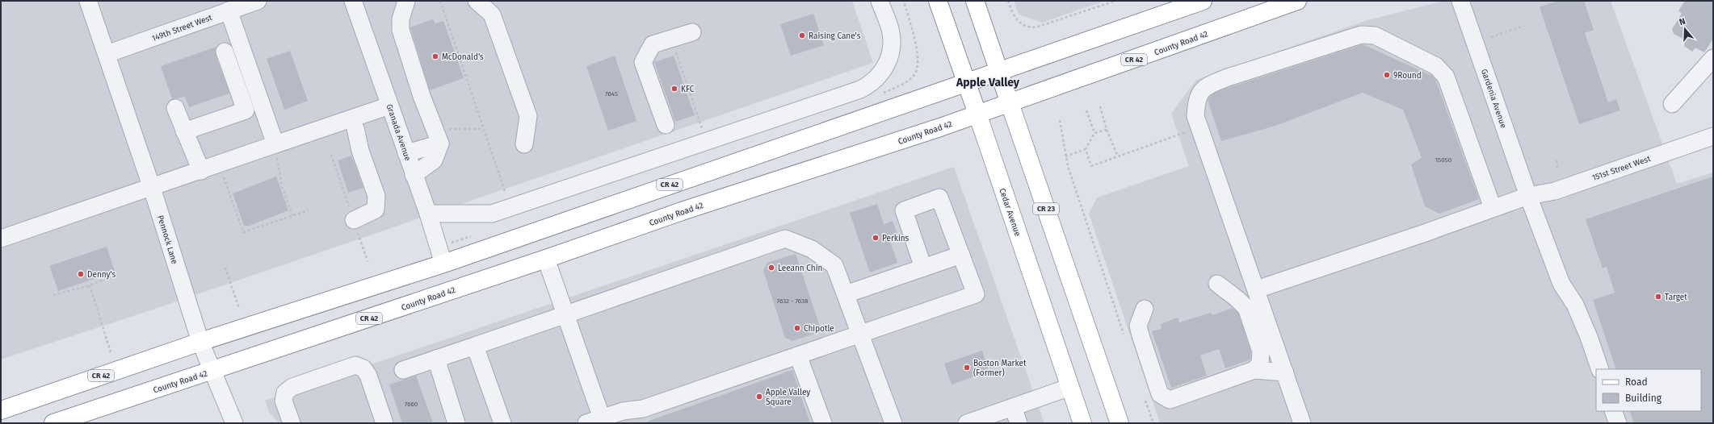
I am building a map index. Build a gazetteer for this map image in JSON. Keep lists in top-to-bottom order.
{
  "streets": {
    "main road": [
      "County Road 42",
      "CR 42",
      "CR 23",
      "Cedar Avenue"
    ],
    "street": [
      "149th Street West",
      "Gardenia Avenue",
      "Granada Avenue",
      "151st Street West",
      "Pennock Lane"
    ]
  },
  "crossings": [
    ["149th Street West", "Pennock Lane"],
    ["County Road 42", "CR 23"],
    ["County Road 42", "Cedar Avenue"],
    ["County Road 42", "Pennock Lane"],
    ["CR 42", "Granada Avenue"],
    ["CR 42", "CR 23"],
    ["CR 42", "Cedar Avenue"],
    ["CR 42", "Pennock Lane"],
    ["Gardenia Avenue", "151st Street West"]
  ],
  "districts": ["Apple Valley"],
  "places": [
    "Raising Cane's",
    "McDonald's",
    "9Round",
    "KFC",
    "Perkins",
    "Leeann Chin",
    "Denny's",
    "Target",
    "Chipotle",
    "Boston Market (Former)",
    "Apple Valley Square"
  ],
  "house_numbers": [
    "7645",
    "15050",
    "7632 - 7638",
    "7660"
  ],
  "legend": ["Road", "Building"],
  "north": "top"
}
